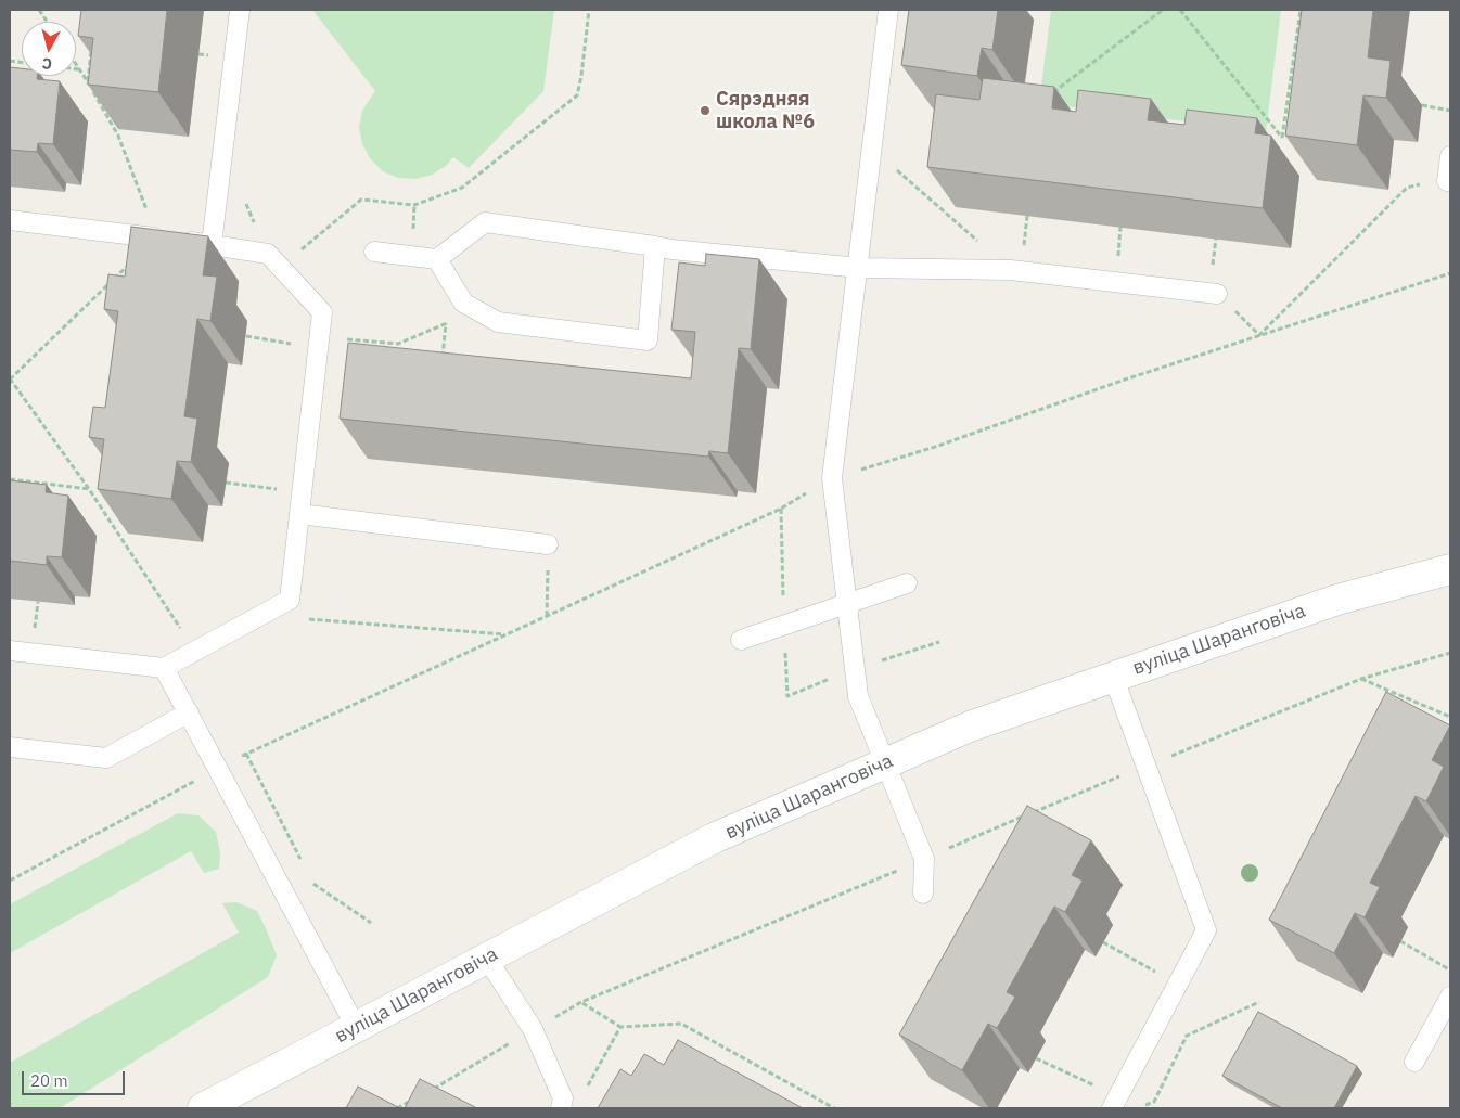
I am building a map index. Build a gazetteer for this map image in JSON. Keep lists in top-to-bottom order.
{
  "streets": {
    "main road": ["вуліца Шаранговіча"]
  },
  "places": ["Сярэдняя школа №6"],
  "scale_bar": "20 m",
  "north": "bottom"
}
